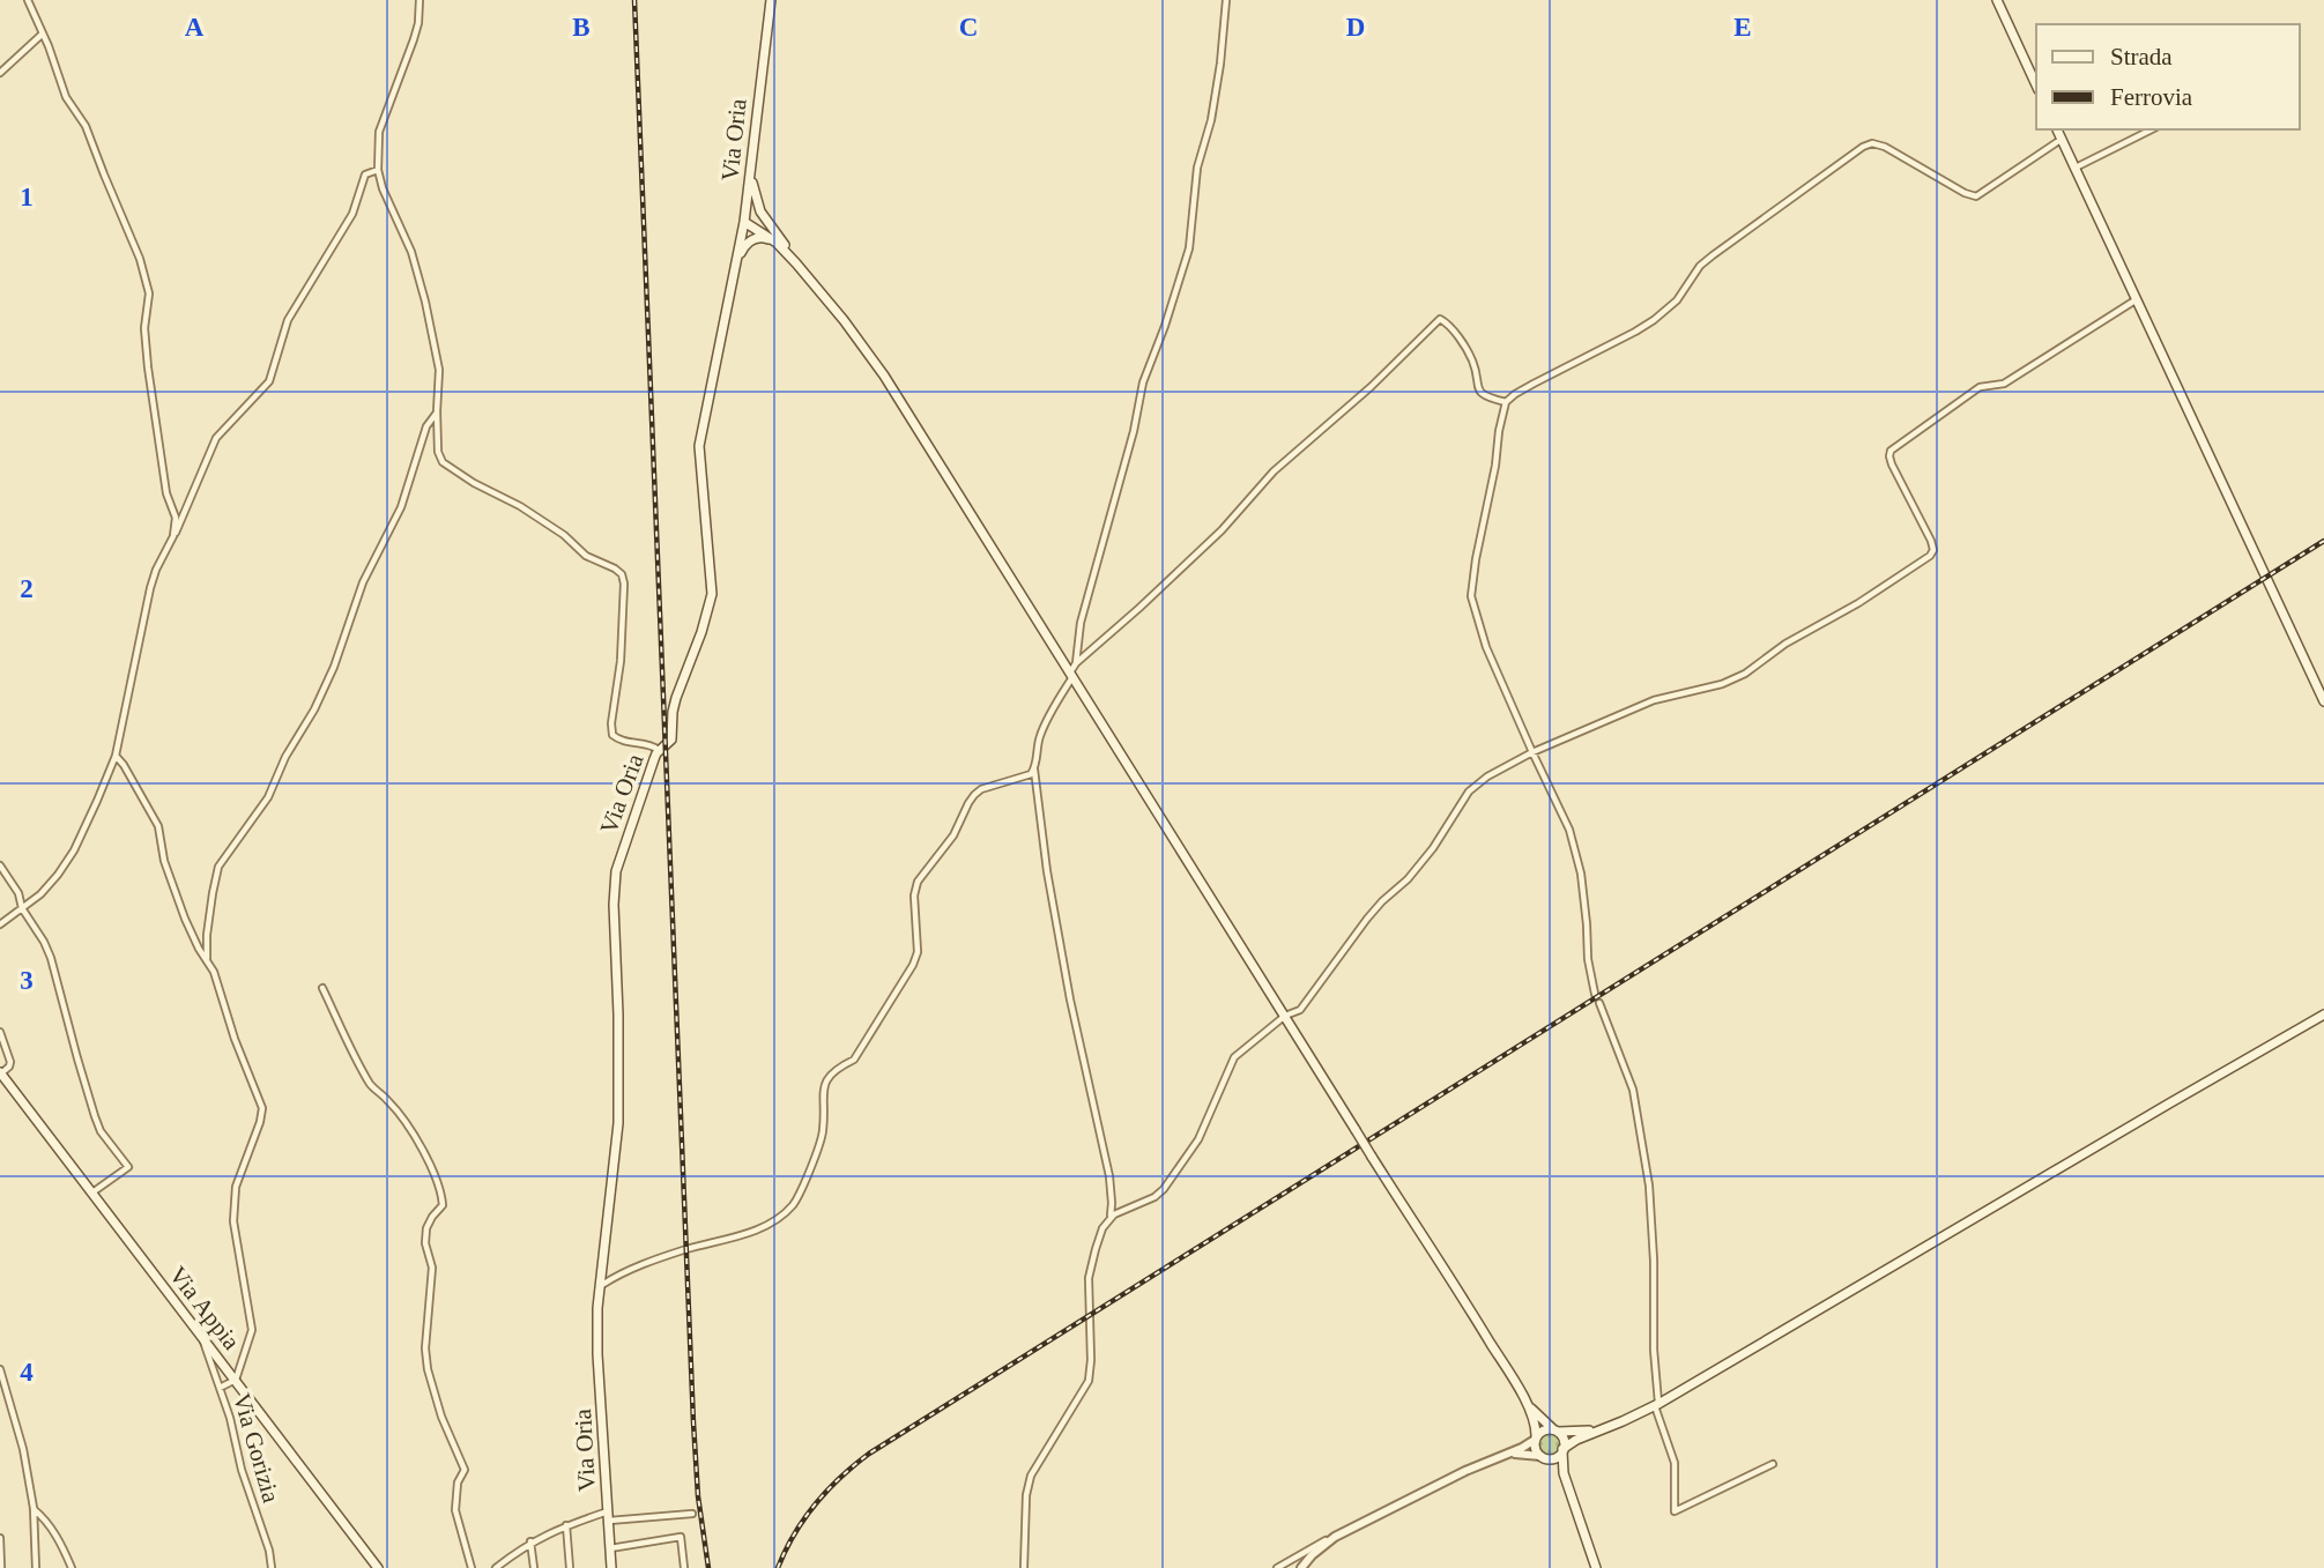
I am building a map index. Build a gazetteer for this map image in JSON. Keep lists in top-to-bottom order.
{
  "streets": {
    "main road": ["Via Oria", "Via Appia"],
    "street": ["Via Gorizia"]
  },
  "crossings": [
    ["Via Appia", "Via Gorizia"]
  ],
  "legend": ["Strada", "Ferrovia"],
  "grid": {
    "columns": [
      "A",
      "B",
      "C",
      "D",
      "E"
    ],
    "rows": [
      "1",
      "2",
      "3",
      "4"
    ]
  }
}
